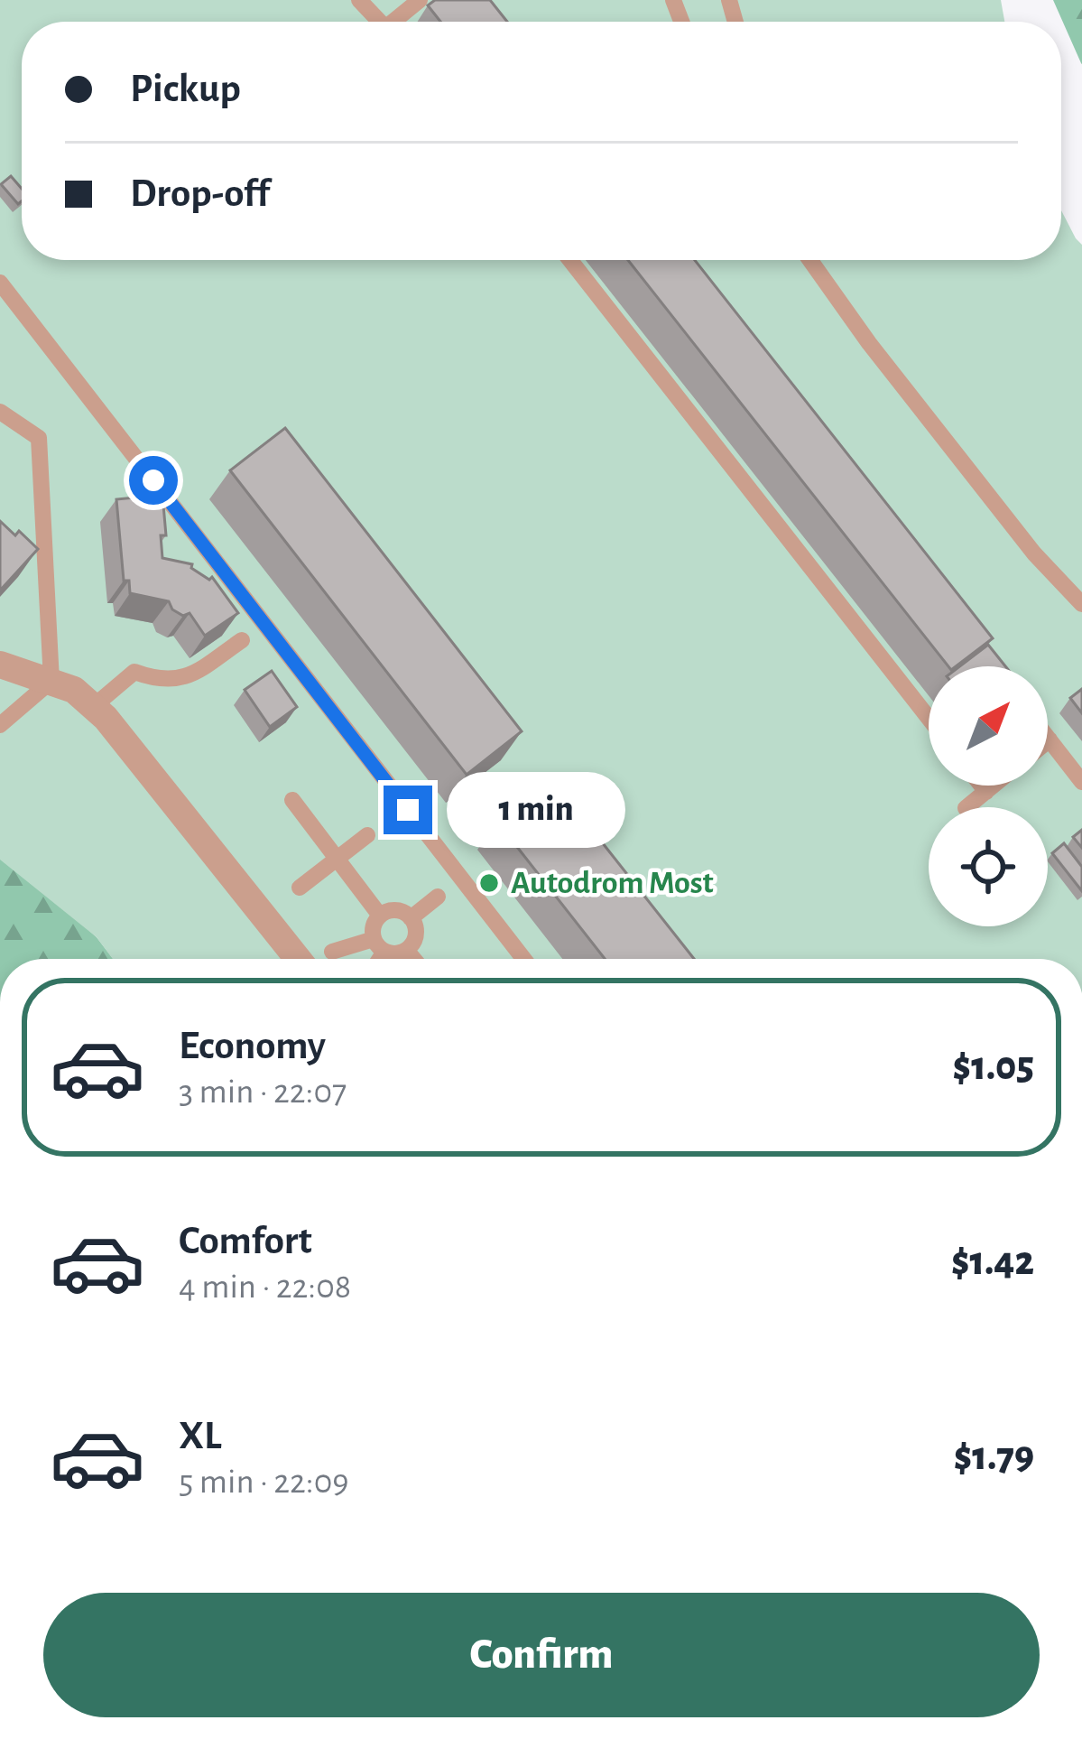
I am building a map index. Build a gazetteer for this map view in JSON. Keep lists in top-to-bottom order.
{
  "places": ["Autodrom Most"],
  "north": "top right",
  "page": {
    "banner": ["Pickup", "Drop-off"],
    "bubble": "1 min",
    "list": [
      {
        "name": "Economy",
        "note": "3 min · 22:07",
        "value": "$1.05"
      },
      {
        "name": "Comfort",
        "note": "4 min · 22:08",
        "value": "$1.42"
      },
      {
        "name": "XL",
        "note": "5 min · 22:09",
        "value": "$1.79"
      }
    ],
    "buttons": "Confirm"
  }
}
